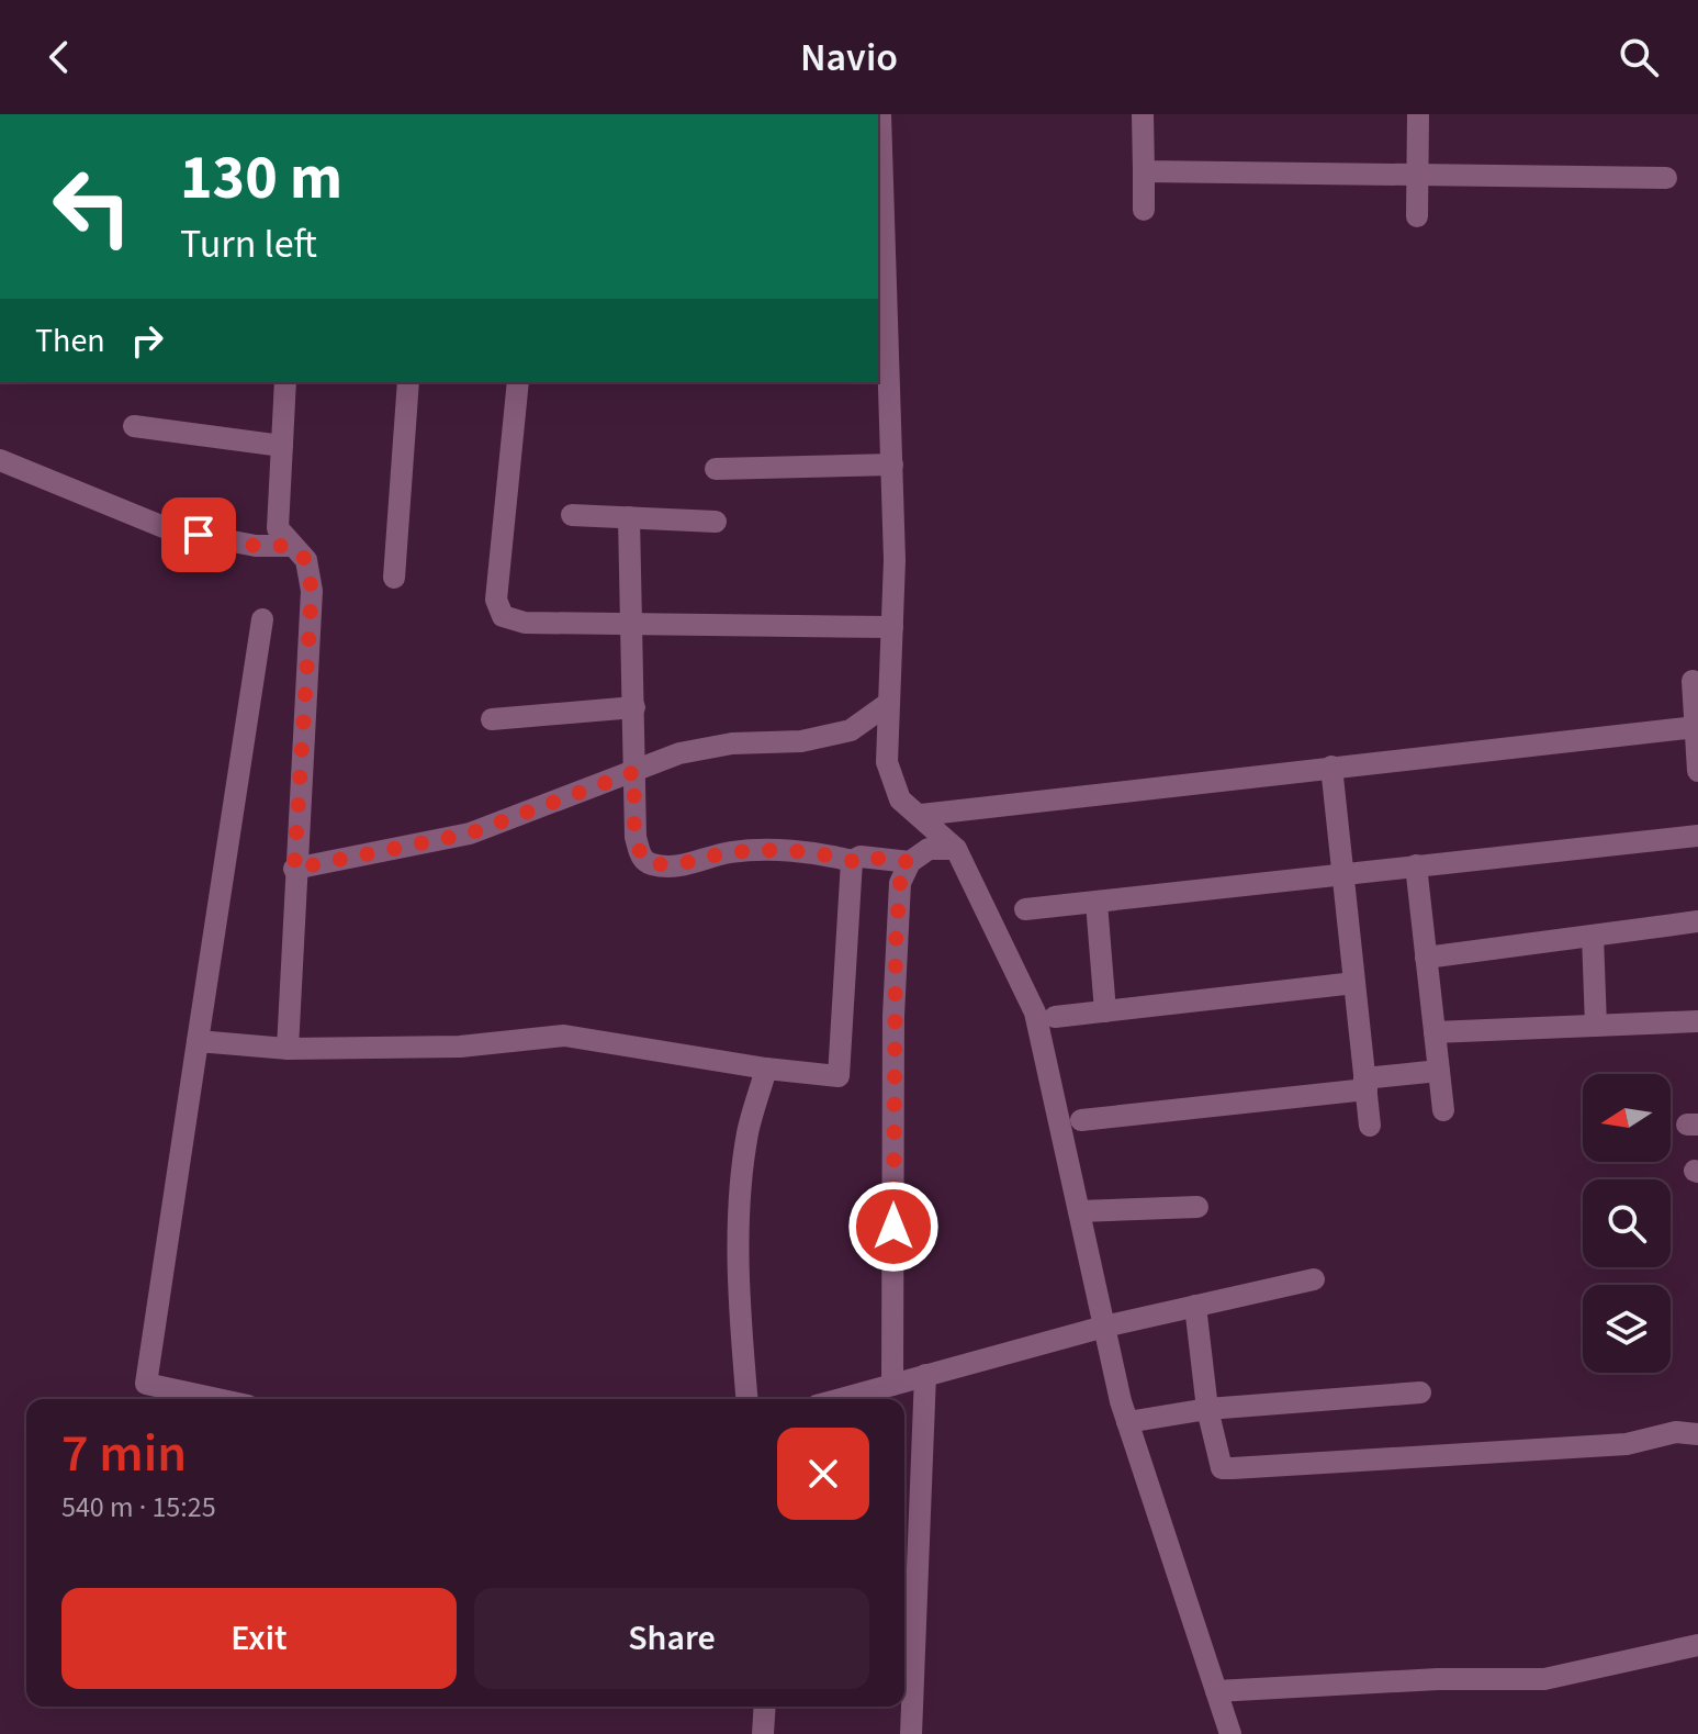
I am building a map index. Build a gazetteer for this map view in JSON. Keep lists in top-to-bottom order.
{
  "north": "left",
  "page": {
    "header": "Navio",
    "turn": ["130 m", "Turn left"],
    "then": "Then",
    "heading": ["7 min", "540 m · 15:25"],
    "buttons": ["Exit", "Share"]
  }
}
